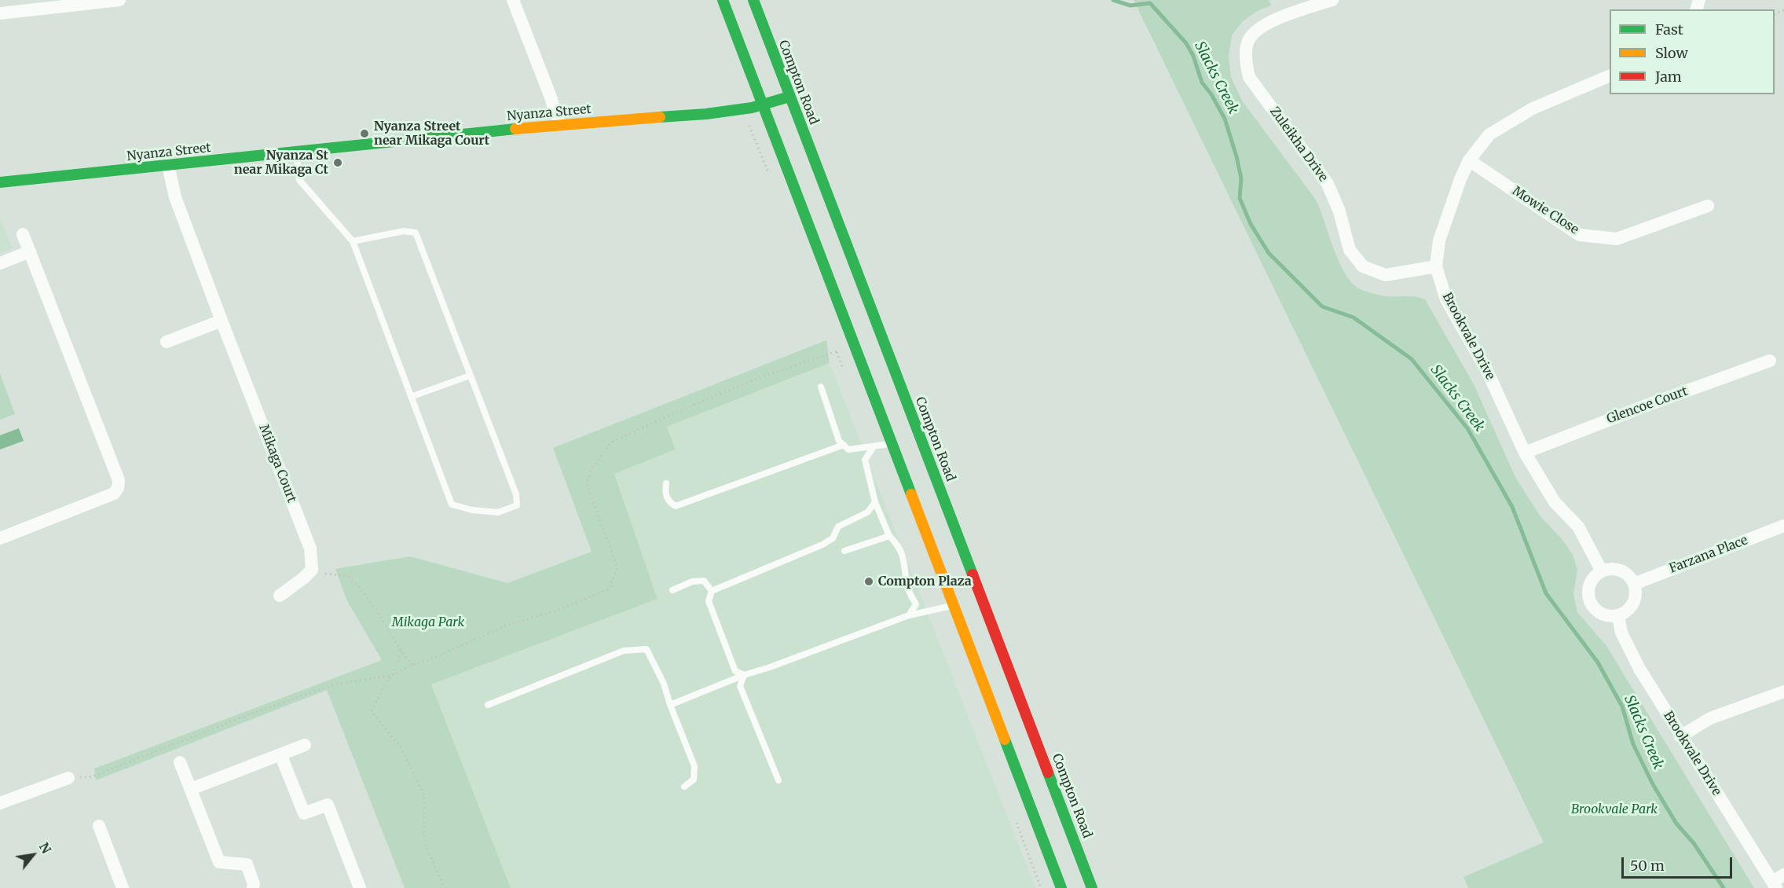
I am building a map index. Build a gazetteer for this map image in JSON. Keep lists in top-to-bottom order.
{
  "streets": {
    "main road": ["Compton Road", "Nyanza Street"],
    "street": [
      "Zuleikha Drive",
      "Mowie Close",
      "Brookvale Drive",
      "Glencoe Court",
      "Mikaga Court",
      "Farzana Place"
    ]
  },
  "crossings": [
    ["Compton Road", "Nyanza Street"],
    ["Nyanza Street", "Mikaga Court"],
    ["Zuleikha Drive", "Brookvale Drive"],
    ["Mowie Close", "Brookvale Drive"],
    ["Brookvale Drive", "Glencoe Court"],
    ["Brookvale Drive", "Farzana Place"]
  ],
  "water": ["Slacks Creek"],
  "parks": ["Mikaga Park", "Brookvale Park"],
  "places": ["Nyanza Street near Mikaga Court", "Nyanza St near Mikaga Ct", "Compton Plaza"],
  "legend": ["Fast", "Slow", "Jam"],
  "scale_bar": "50 m",
  "north": "top right"
}
